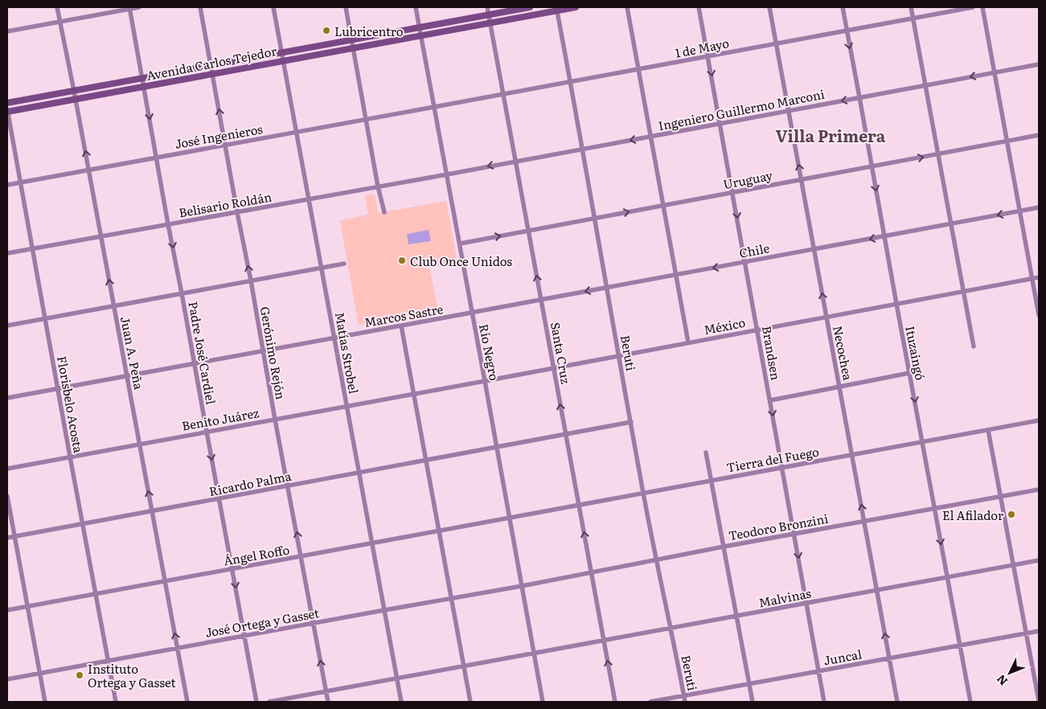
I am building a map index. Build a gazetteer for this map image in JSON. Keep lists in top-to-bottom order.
{
  "streets": {
    "main road": ["Avenida Carlos Tejedor"],
    "street": [
      "1 de Mayo",
      "Ingeniero Guillermo Marconi",
      "José Ingenieros",
      "Uruguay",
      "Belisario Roldán",
      "Chile",
      "Marcos Sastre",
      "México",
      "Río Negro",
      "Juan A. Peña",
      "Padre José Cardiel",
      "Gerónimo Rejón",
      "Matías Strobel",
      "Santa Cruz",
      "Beruti",
      "Brandsen",
      "Necochea",
      "Ituzaingó",
      "Florisbelo Acosta",
      "Benito Juárez",
      "Tierra del Fuego",
      "Ricardo Palma",
      "Teodoro Bronzini",
      "Ángel Roffo",
      "Malvinas",
      "José Ortega y Gasset",
      "Juncal"
    ]
  },
  "crossings": [
    ["1 de Mayo", "José Ingenieros"],
    ["1 de Mayo", "Río Negro"],
    ["1 de Mayo", "Santa Cruz"],
    ["1 de Mayo", "Beruti"],
    ["1 de Mayo", "Brandsen"],
    ["1 de Mayo", "Necochea"],
    ["1 de Mayo", "Ituzaingó"],
    ["Avenida Carlos Tejedor", "Río Negro"],
    ["Avenida Carlos Tejedor", "Juan A. Peña"],
    ["Avenida Carlos Tejedor", "Padre José Cardiel"],
    ["Avenida Carlos Tejedor", "Gerónimo Rejón"],
    ["Avenida Carlos Tejedor", "Matías Strobel"],
    ["Avenida Carlos Tejedor", "Santa Cruz"],
    ["Avenida Carlos Tejedor", "Beruti"],
    ["Avenida Carlos Tejedor", "Florisbelo Acosta"],
    ["Ingeniero Guillermo Marconi", "Belisario Roldán"],
    ["Ingeniero Guillermo Marconi", "Río Negro"],
    ["Ingeniero Guillermo Marconi", "Santa Cruz"],
    ["Ingeniero Guillermo Marconi", "Beruti"],
    ["Ingeniero Guillermo Marconi", "Brandsen"],
    ["Ingeniero Guillermo Marconi", "Necochea"],
    ["Ingeniero Guillermo Marconi", "Ituzaingó"],
    ["José Ingenieros", "Río Negro"],
    ["José Ingenieros", "Juan A. Peña"],
    ["José Ingenieros", "Padre José Cardiel"],
    ["José Ingenieros", "Gerónimo Rejón"],
    ["José Ingenieros", "Matías Strobel"],
    ["José Ingenieros", "Florisbelo Acosta"],
    ["Uruguay", "Río Negro"],
    ["Uruguay", "Santa Cruz"],
    ["Uruguay", "Beruti"],
    ["Uruguay", "Brandsen"],
    ["Uruguay", "Necochea"],
    ["Uruguay", "Ituzaingó"],
    ["Belisario Roldán", "Río Negro"],
    ["Belisario Roldán", "Juan A. Peña"],
    ["Belisario Roldán", "Padre José Cardiel"],
    ["Belisario Roldán", "Gerónimo Rejón"],
    ["Belisario Roldán", "Matías Strobel"],
    ["Belisario Roldán", "Florisbelo Acosta"],
    ["Chile", "Marcos Sastre"],
    ["Chile", "Río Negro"],
    ["Chile", "Santa Cruz"],
    ["Chile", "Beruti"],
    ["Chile", "Brandsen"],
    ["Chile", "Necochea"],
    ["Chile", "Ituzaingó"],
    ["Marcos Sastre", "Río Negro"],
    ["Marcos Sastre", "Juan A. Peña"],
    ["Marcos Sastre", "Padre José Cardiel"],
    ["Marcos Sastre", "Gerónimo Rejón"],
    ["Marcos Sastre", "Matías Strobel"],
    ["Marcos Sastre", "Florisbelo Acosta"],
    ["México", "Río Negro"],
    ["México", "Santa Cruz"],
    ["México", "Beruti"],
    ["México", "Brandsen"],
    ["México", "Necochea"],
    ["México", "Ituzaingó"],
    ["México", "Benito Juárez"],
    ["Río Negro", "Benito Juárez"],
    ["Río Negro", "Tierra del Fuego"],
    ["Río Negro", "Ricardo Palma"],
    ["Río Negro", "Teodoro Bronzini"],
    ["Río Negro", "Ángel Roffo"],
    ["Río Negro", "Malvinas"],
    ["Río Negro", "José Ortega y Gasset"],
    ["Juan A. Peña", "Benito Juárez"],
    ["Juan A. Peña", "Ricardo Palma"],
    ["Juan A. Peña", "Ángel Roffo"],
    ["Juan A. Peña", "José Ortega y Gasset"],
    ["Padre José Cardiel", "Benito Juárez"],
    ["Padre José Cardiel", "Ricardo Palma"],
    ["Padre José Cardiel", "Ángel Roffo"],
    ["Padre José Cardiel", "José Ortega y Gasset"],
    ["Gerónimo Rejón", "Benito Juárez"],
    ["Gerónimo Rejón", "Ricardo Palma"],
    ["Gerónimo Rejón", "Ángel Roffo"],
    ["Gerónimo Rejón", "Malvinas"],
    ["Gerónimo Rejón", "José Ortega y Gasset"],
    ["Matías Strobel", "Benito Juárez"],
    ["Matías Strobel", "Ricardo Palma"],
    ["Matías Strobel", "Ángel Roffo"],
    ["Matías Strobel", "Malvinas"],
    ["Matías Strobel", "José Ortega y Gasset"],
    ["Santa Cruz", "Tierra del Fuego"],
    ["Santa Cruz", "Ricardo Palma"],
    ["Santa Cruz", "Teodoro Bronzini"],
    ["Santa Cruz", "Malvinas"],
    ["Beruti", "Tierra del Fuego"],
    ["Beruti", "Ricardo Palma"],
    ["Beruti", "Teodoro Bronzini"],
    ["Beruti", "Malvinas"],
    ["Beruti", "Juncal"],
    ["Brandsen", "Tierra del Fuego"],
    ["Brandsen", "Teodoro Bronzini"],
    ["Brandsen", "Malvinas"],
    ["Brandsen", "Juncal"],
    ["Necochea", "Tierra del Fuego"],
    ["Necochea", "Teodoro Bronzini"],
    ["Necochea", "Malvinas"],
    ["Necochea", "Juncal"],
    ["Ituzaingó", "Tierra del Fuego"],
    ["Ituzaingó", "Teodoro Bronzini"],
    ["Ituzaingó", "Malvinas"],
    ["Ituzaingó", "Juncal"],
    ["Florisbelo Acosta", "Benito Juárez"],
    ["Florisbelo Acosta", "Ricardo Palma"],
    ["Florisbelo Acosta", "Ángel Roffo"],
    ["Florisbelo Acosta", "José Ortega y Gasset"],
    ["Tierra del Fuego", "Ángel Roffo"],
    ["Teodoro Bronzini", "José Ortega y Gasset"]
  ],
  "one_way": [
    "Ingeniero Guillermo Marconi",
    "Chile",
    "Juan A. Peña",
    "Padre José Cardiel",
    "Gerónimo Rejón",
    "Santa Cruz",
    "Brandsen",
    "Necochea",
    "Ituzaingó"
  ],
  "districts": ["Villa Primera"],
  "places": [
    "Lubricentro",
    "Club Once Unidos",
    "El Afilador",
    "Instituto Ortega y Gasset"
  ],
  "north": "bottom left"
}
